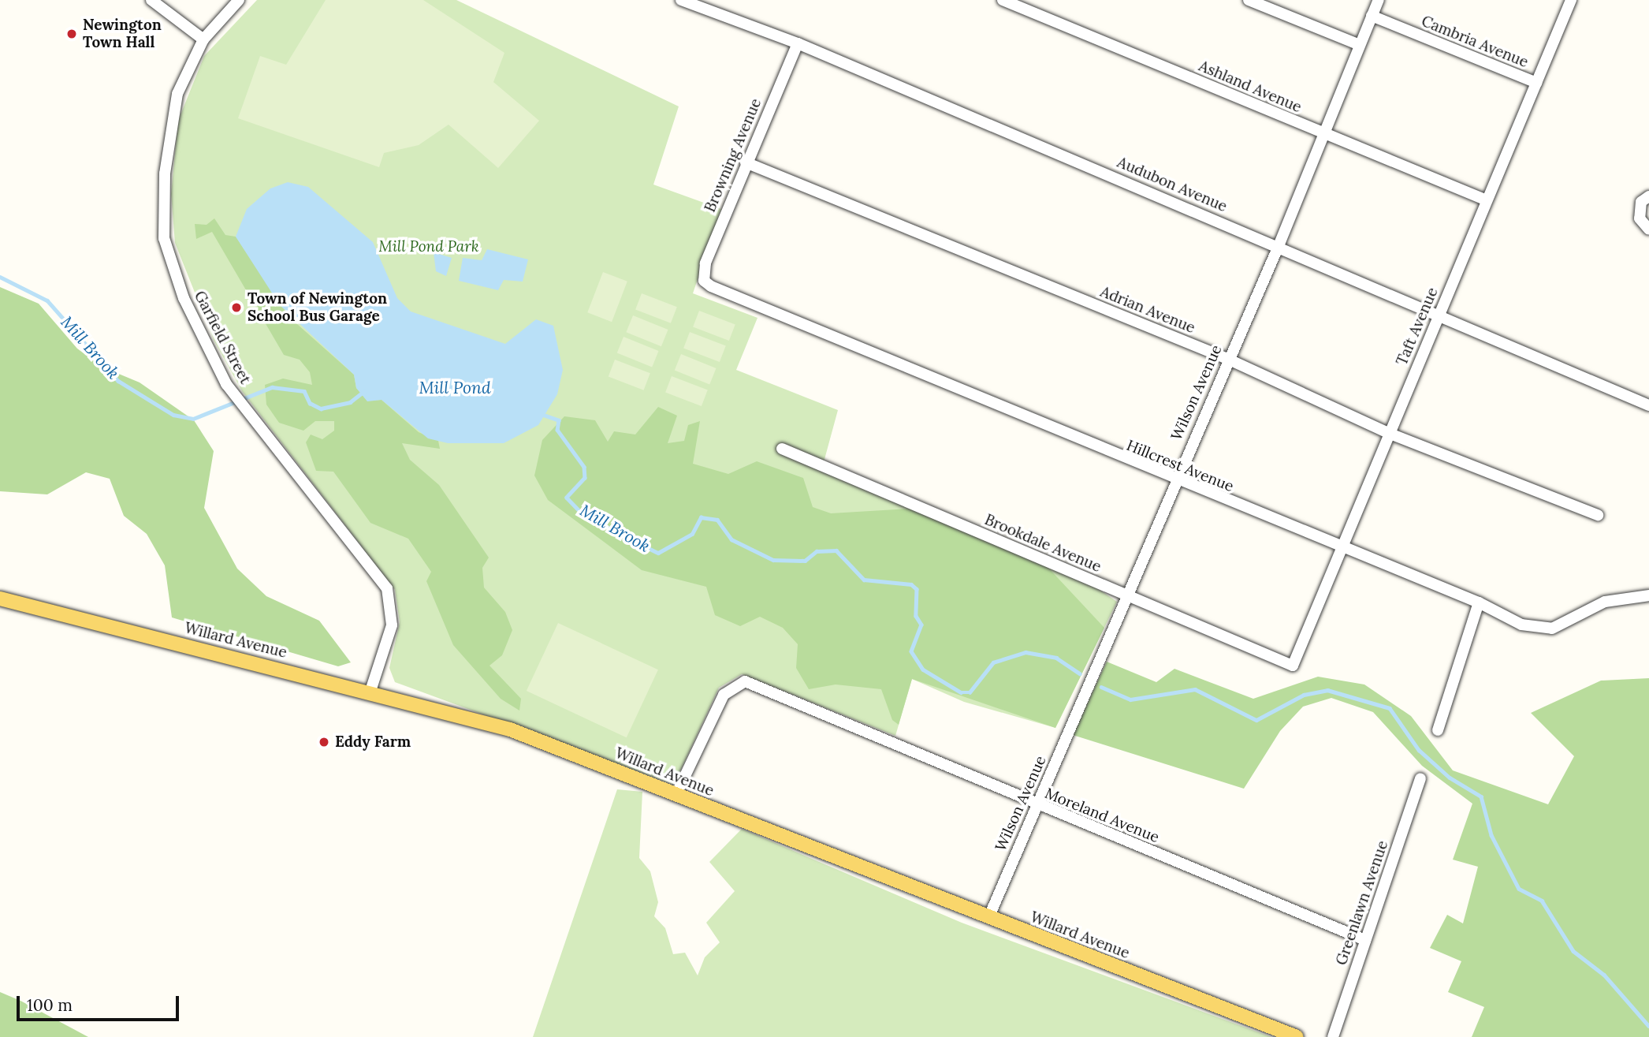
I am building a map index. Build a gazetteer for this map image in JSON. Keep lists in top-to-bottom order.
{
  "streets": {
    "main road": ["Willard Avenue"],
    "street": [
      "Cambria Avenue",
      "Ashland Avenue",
      "Browning Avenue",
      "Audubon Avenue",
      "Adrian Avenue",
      "Taft Avenue",
      "Garfield Street",
      "Wilson Avenue",
      "Hillcrest Avenue",
      "Brookdale Avenue",
      "Moreland Avenue",
      "Greenlawn Avenue"
    ]
  },
  "crossings": [
    ["Cambria Avenue", "Taft Avenue"],
    ["Cambria Avenue", "Wilson Avenue"],
    ["Ashland Avenue", "Taft Avenue"],
    ["Ashland Avenue", "Wilson Avenue"],
    ["Browning Avenue", "Audubon Avenue"],
    ["Browning Avenue", "Adrian Avenue"],
    ["Browning Avenue", "Hillcrest Avenue"],
    ["Audubon Avenue", "Taft Avenue"],
    ["Audubon Avenue", "Wilson Avenue"],
    ["Adrian Avenue", "Taft Avenue"],
    ["Adrian Avenue", "Wilson Avenue"],
    ["Taft Avenue", "Hillcrest Avenue"],
    ["Taft Avenue", "Brookdale Avenue"],
    ["Garfield Street", "Willard Avenue"],
    ["Wilson Avenue", "Hillcrest Avenue"],
    ["Wilson Avenue", "Brookdale Avenue"],
    ["Wilson Avenue", "Willard Avenue"],
    ["Wilson Avenue", "Moreland Avenue"],
    ["Willard Avenue", "Moreland Avenue"],
    ["Moreland Avenue", "Greenlawn Avenue"]
  ],
  "water": ["Mill Brook", "Mill Pond"],
  "parks": ["Mill Pond Park"],
  "places": ["Newington Town Hall", "Town of Newington School Bus Garage", "Eddy Farm"],
  "scale_bar": "100 m"
}
